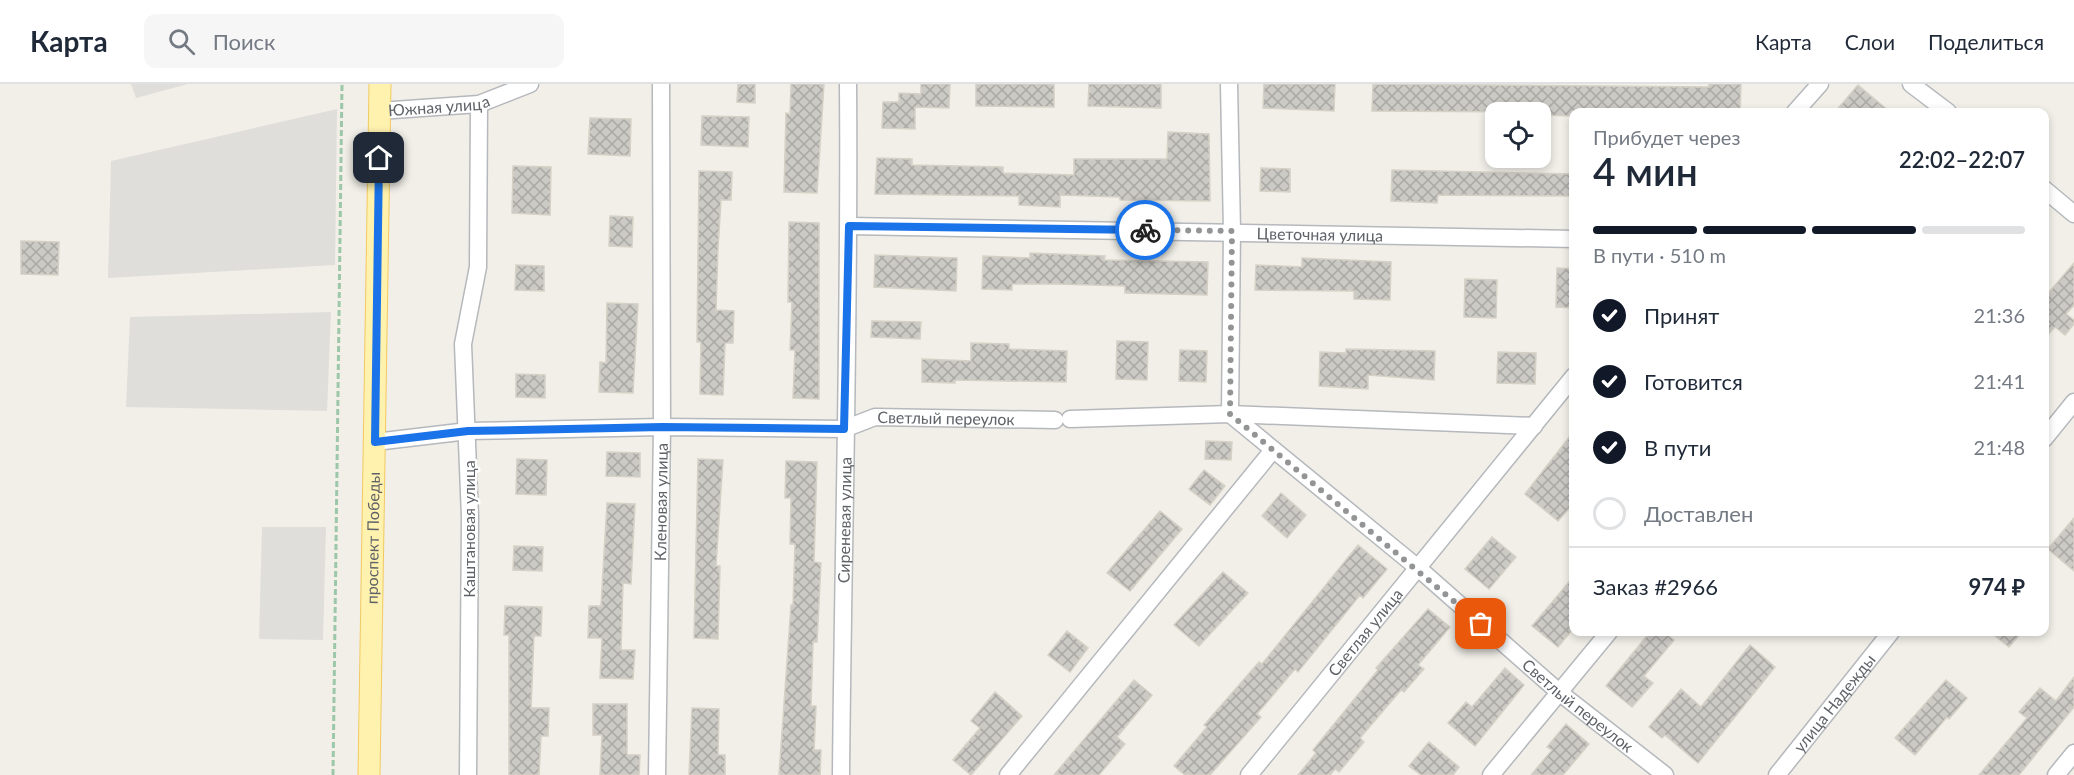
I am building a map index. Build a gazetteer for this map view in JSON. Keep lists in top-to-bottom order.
{
  "streets": {
    "main road": ["проспект Победы"],
    "street": [
      "Южная улица",
      "Цветочная улица",
      "Светлый переулок",
      "Кленовая улица",
      "Сиреневая улица",
      "Каштановая улица",
      "Светлая улица",
      "улица Надежды"
    ]
  },
  "crossings": [
    ["Южная улица", "Каштановая улица"],
    ["Южная улица", "проспект Победы"],
    ["Цветочная улица", "Сиреневая улица"],
    ["Светлый переулок", "Кленовая улица"],
    ["Светлый переулок", "Сиреневая улица"],
    ["Светлый переулок", "Каштановая улица"],
    ["Светлый переулок", "проспект Победы"],
    ["Светлый переулок", "Светлая улица"]
  ],
  "page": {
    "header": "Карта",
    "search": "Поиск",
    "nav": ["Карта", "Слои", "Поделиться"],
    "heading": ["4 мин", "Прибудет через", "22:02–22:07"],
    "panel": ["Заказ #2966", "974 ₽"],
    "bar": "В пути · 510 m",
    "list": [
      ["Принят", "21:36"],
      ["Готовится", "21:41"],
      ["В пути", "21:48"],
      "Доставлен"
    ]
  }
}
